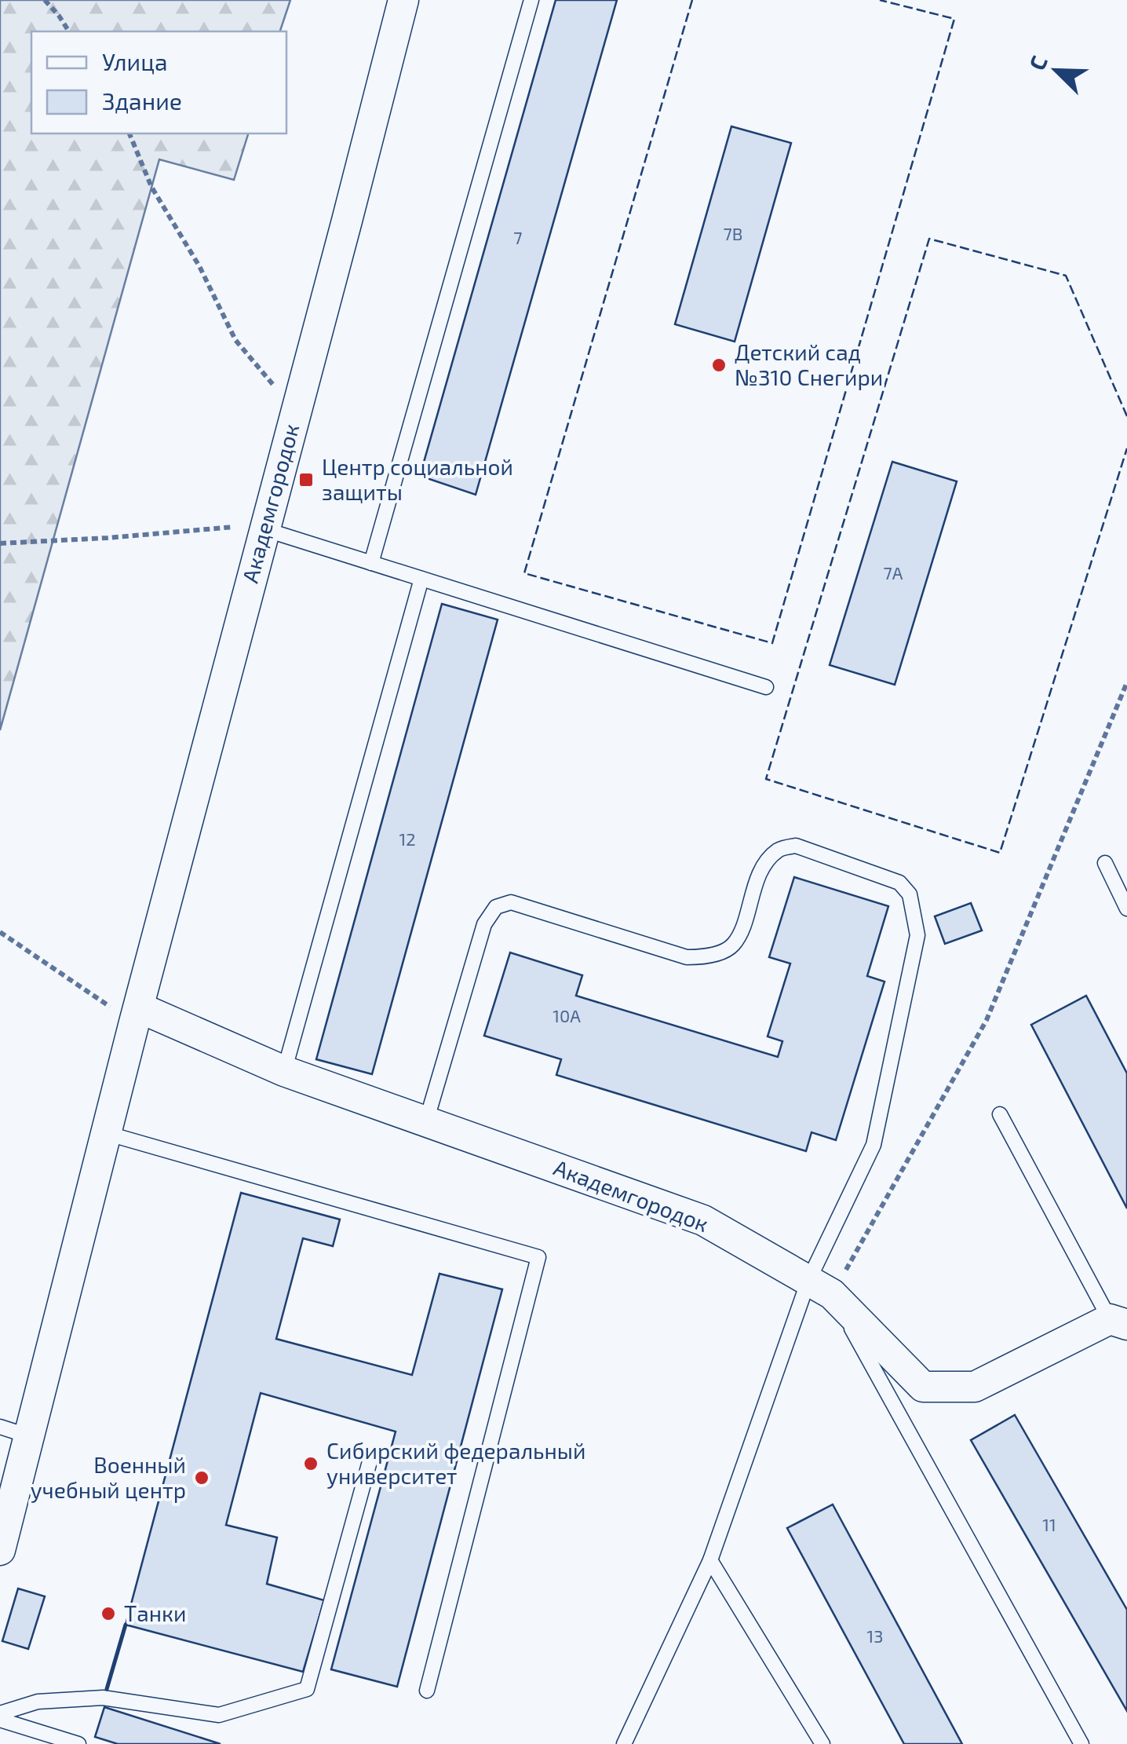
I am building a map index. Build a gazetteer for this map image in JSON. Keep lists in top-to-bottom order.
{
  "streets": {
    "street": ["Академгородок"]
  },
  "places": {
    "other": [
      "Детский сад №310 Снегири",
      "Сибирский федеральный университет",
      "Военный учебный центр",
      "Танки"
    ],
    "transit": ["Центр социальной защиты"]
  },
  "house_numbers": [
    "7В",
    "7",
    "7А",
    "12",
    "10А",
    "11",
    "13"
  ],
  "legend": ["Улица", "Здание"],
  "north": "top left"
}
